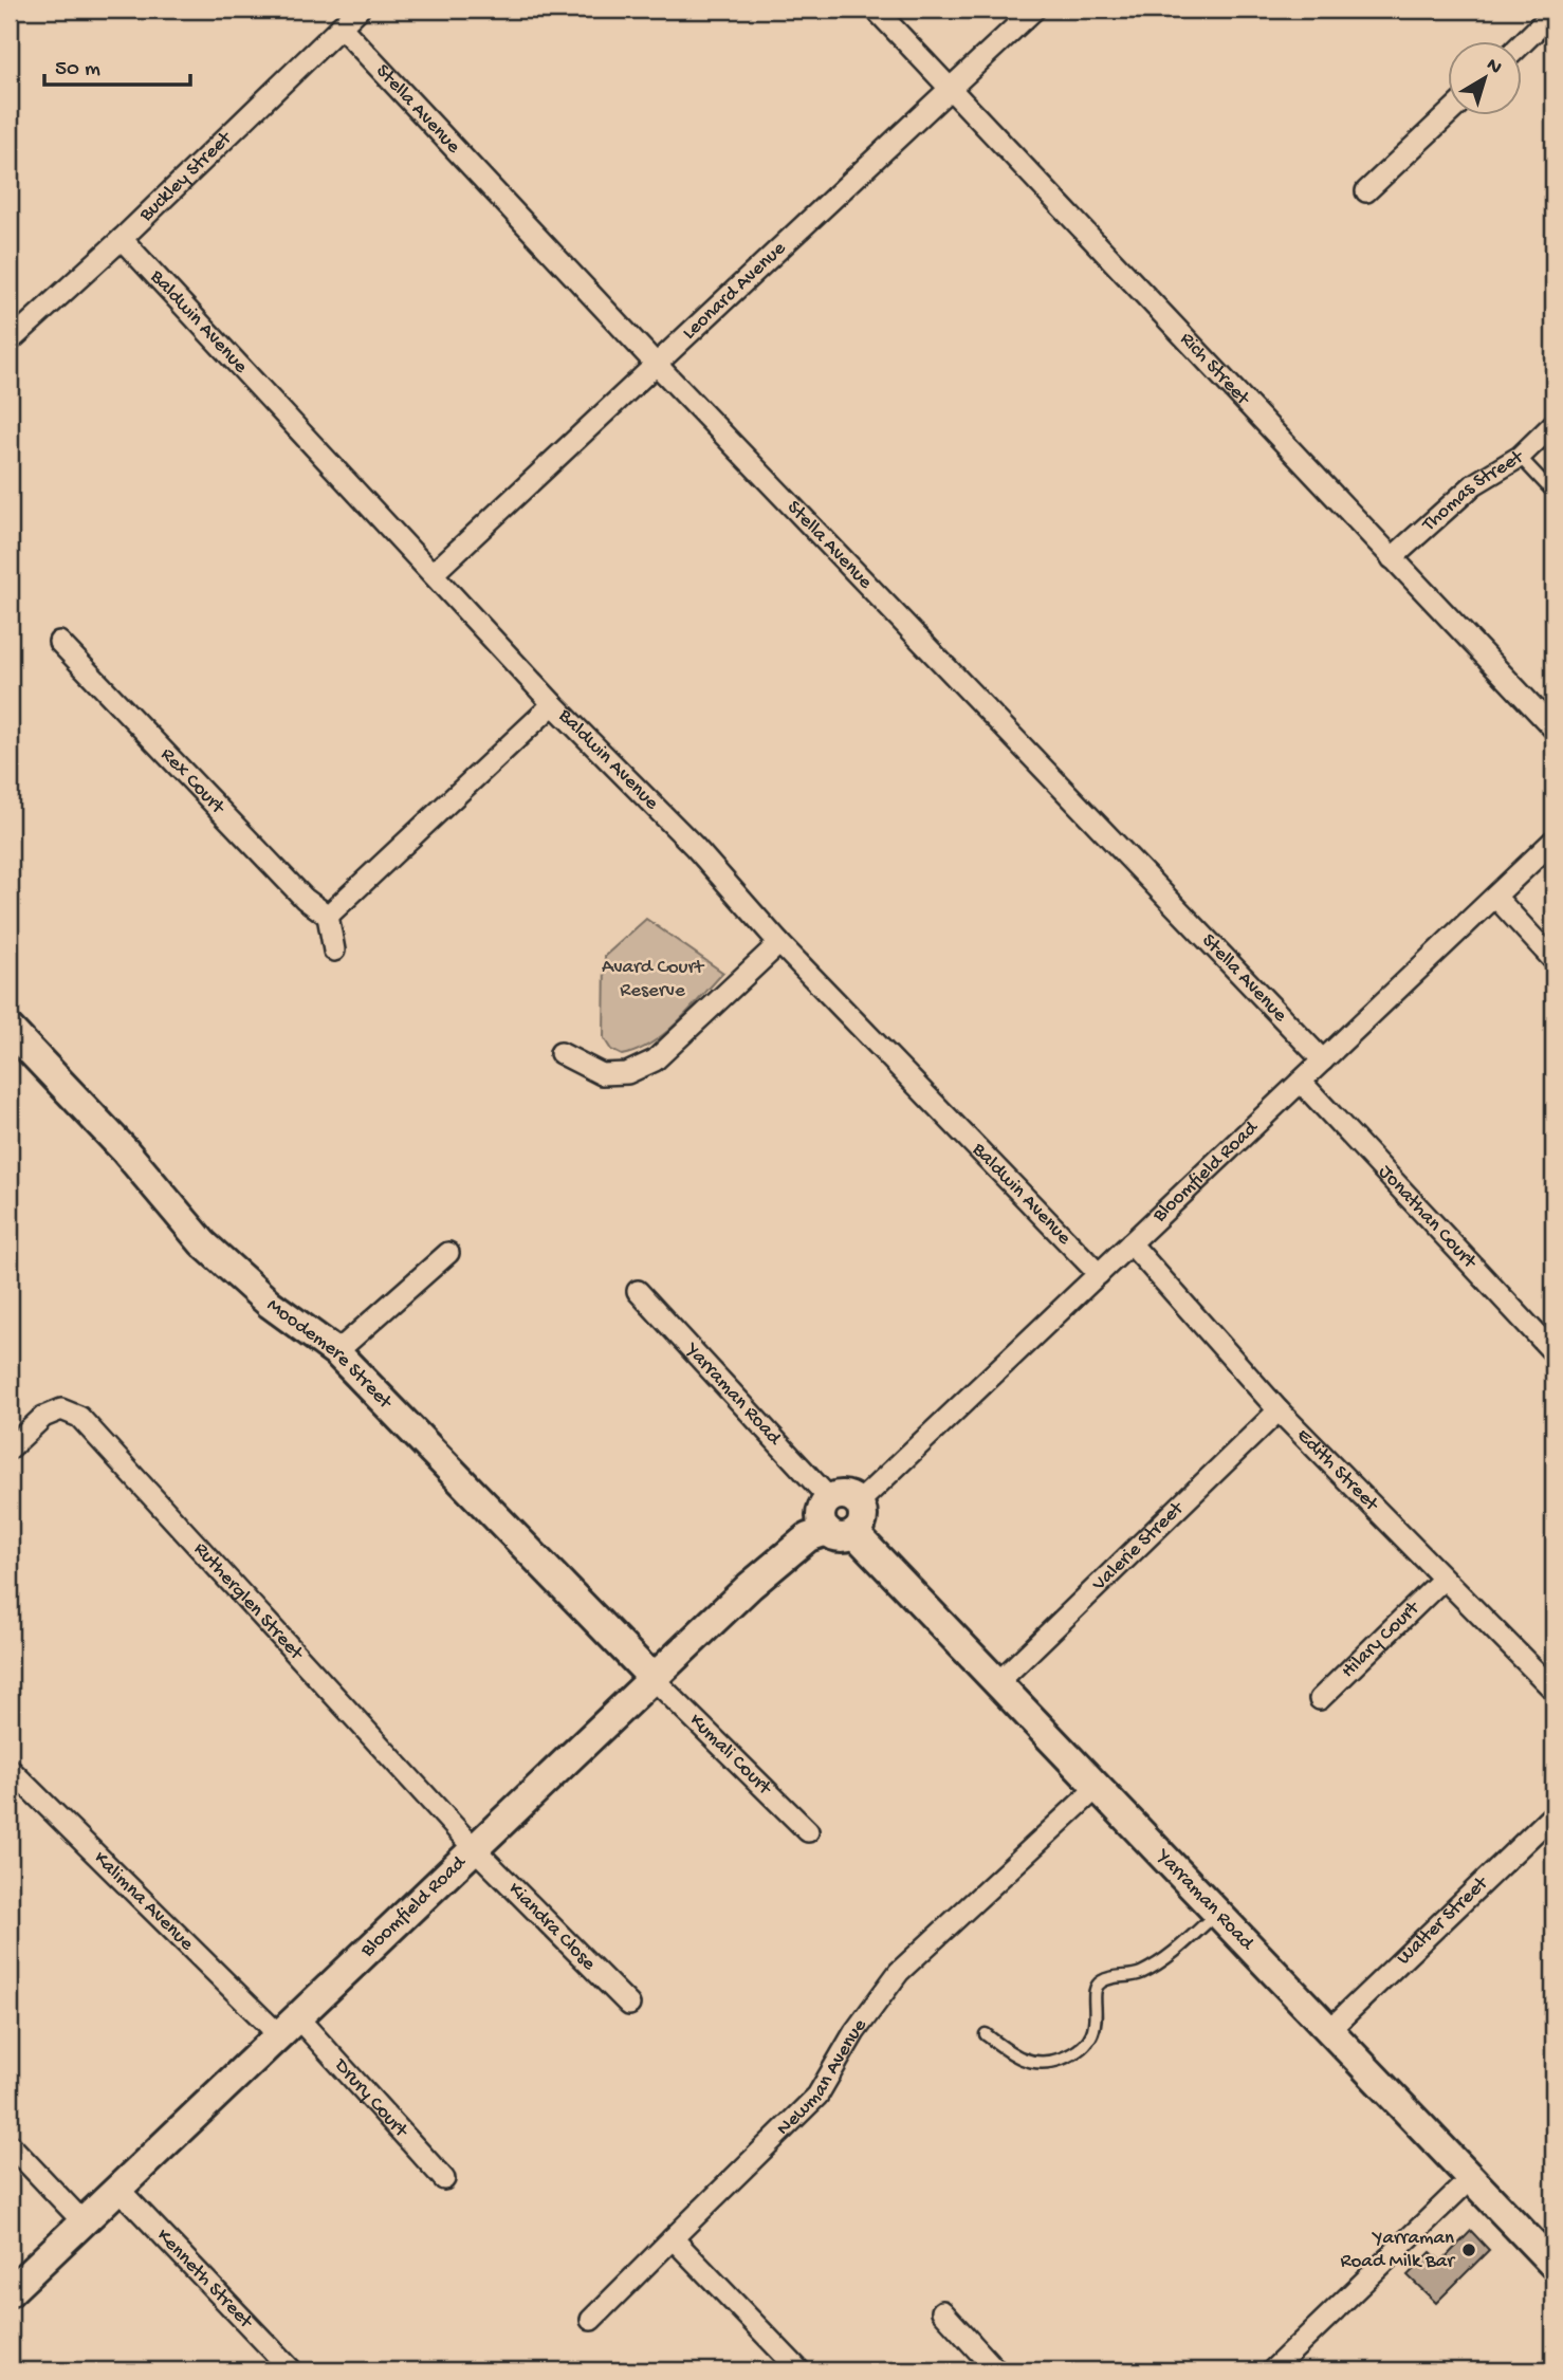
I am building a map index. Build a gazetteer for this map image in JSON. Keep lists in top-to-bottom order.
{
  "streets": {
    "street": [
      "Stella Avenue",
      "Buckley Street",
      "Leonard Avenue",
      "Baldwin Avenue",
      "Rich Street",
      "Thomas Street",
      "Rex Court",
      "Bloomfield Road",
      "Jonathan Court",
      "Moodemere Street",
      "Yarraman Road",
      "Edith Street",
      "Valerie Street",
      "Rutherglen Street",
      "Hilary Court",
      "Kumali Court",
      "Kalimna Avenue",
      "Walter Street",
      "Kiandra Close",
      "Newman Avenue",
      "Drury Court",
      "Kenneth Street"
    ]
  },
  "crossings": [
    ["Stella Avenue", "Buckley Street"],
    ["Stella Avenue", "Leonard Avenue"],
    ["Stella Avenue", "Bloomfield Road"],
    ["Buckley Street", "Baldwin Avenue"],
    ["Leonard Avenue", "Baldwin Avenue"],
    ["Leonard Avenue", "Rich Street"],
    ["Baldwin Avenue", "Bloomfield Road"],
    ["Rich Street", "Thomas Street"],
    ["Bloomfield Road", "Jonathan Court"],
    ["Bloomfield Road", "Moodemere Street"],
    ["Bloomfield Road", "Yarraman Road"],
    ["Bloomfield Road", "Edith Street"],
    ["Bloomfield Road", "Rutherglen Street"],
    ["Bloomfield Road", "Kumali Court"],
    ["Bloomfield Road", "Kalimna Avenue"],
    ["Bloomfield Road", "Kiandra Close"],
    ["Bloomfield Road", "Drury Court"],
    ["Bloomfield Road", "Kenneth Street"],
    ["Moodemere Street", "Kumali Court"],
    ["Yarraman Road", "Valerie Street"],
    ["Yarraman Road", "Walter Street"],
    ["Yarraman Road", "Newman Avenue"],
    ["Edith Street", "Valerie Street"],
    ["Edith Street", "Hilary Court"],
    ["Rutherglen Street", "Kiandra Close"],
    ["Kalimna Avenue", "Drury Court"]
  ],
  "parks": ["Avard Court Reserve"],
  "places": ["Yarraman Road Milk Bar"],
  "scale_bar": "50 m",
  "north": "top right"
}
